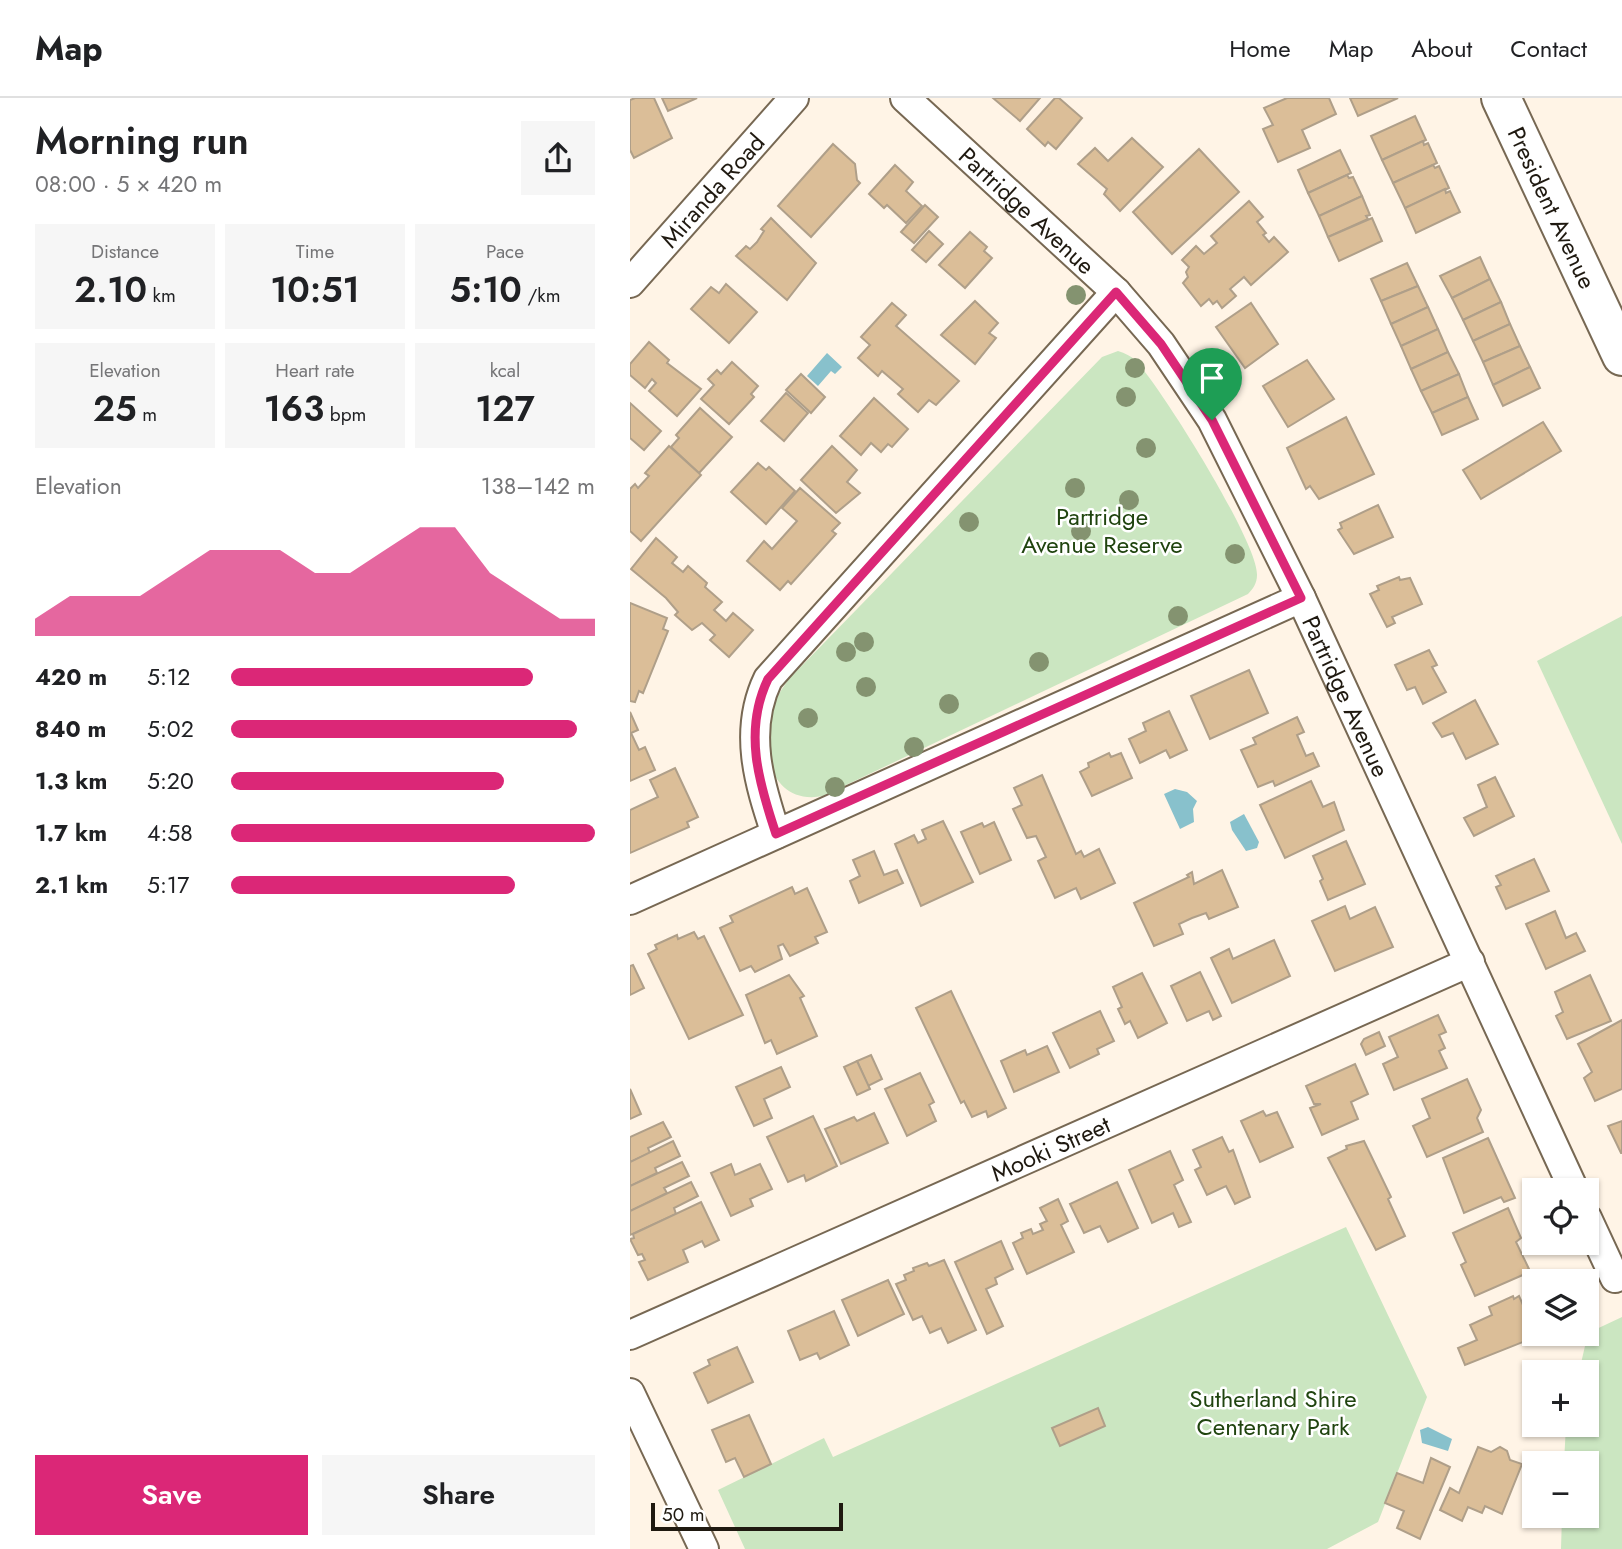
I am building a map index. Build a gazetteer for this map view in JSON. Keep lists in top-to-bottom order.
{
  "streets": {
    "main road": ["President Avenue"],
    "street": ["Miranda Road", "Partridge Avenue", "Mooki Street"]
  },
  "crossings": [
    ["Partridge Avenue", "Mooki Street"]
  ],
  "parks": ["Partridge Avenue Reserve", "Sutherland Shire Centenary Park"],
  "scale_bar": "50 m",
  "page": {
    "header": "Map",
    "nav": [
      "Home",
      "Map",
      "About",
      "Contact"
    ],
    "heading": ["Morning run", "08:00 · 5 × 420 m"],
    "stats": [
      ["Distance", "2.10 km"],
      ["Time", "10:51"],
      ["Pace", "5:10 /km"],
      ["Elevation", "25 m"],
      ["Heart rate", "163 bpm"],
      ["kcal", "127"]
    ],
    "chart": ["Elevation", "138–142 m"],
    "list": [
      {
        "name": "420 m",
        "note": "5:12"
      },
      {
        "name": "840 m",
        "note": "5:02"
      },
      {
        "name": "1.3 km",
        "note": "5:20"
      },
      {
        "name": "1.7 km",
        "note": "4:58"
      },
      {
        "name": "2.1 km",
        "note": "5:17"
      }
    ],
    "map_buttons": ["+", "−"],
    "buttons": ["Save", "Share"],
    "scale": "50 m"
  }
}
